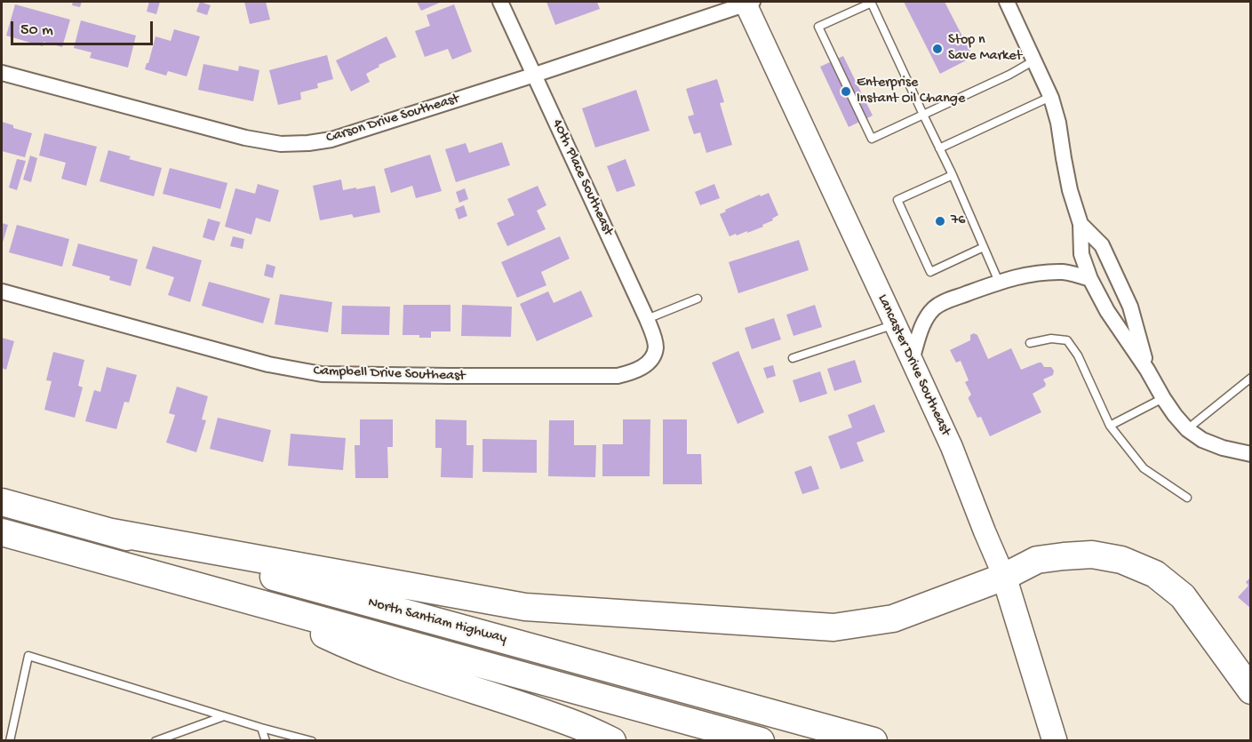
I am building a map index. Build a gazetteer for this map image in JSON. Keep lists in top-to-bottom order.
{
  "streets": {
    "highway": ["North Santiam Highway"],
    "main road": ["Lancaster Drive Southeast"],
    "street": ["Carson Drive Southeast", "40th Place Southeast", "Campbell Drive Southeast"]
  },
  "crossings": [
    ["Carson Drive Southeast", "40th Place Southeast"],
    ["Carson Drive Southeast", "Lancaster Drive Southeast"],
    ["40th Place Southeast", "Campbell Drive Southeast"]
  ],
  "places": ["Stop n Save Market", "Enterprise Instant Oil Change", "76"],
  "scale_bar": "50 m"
}
